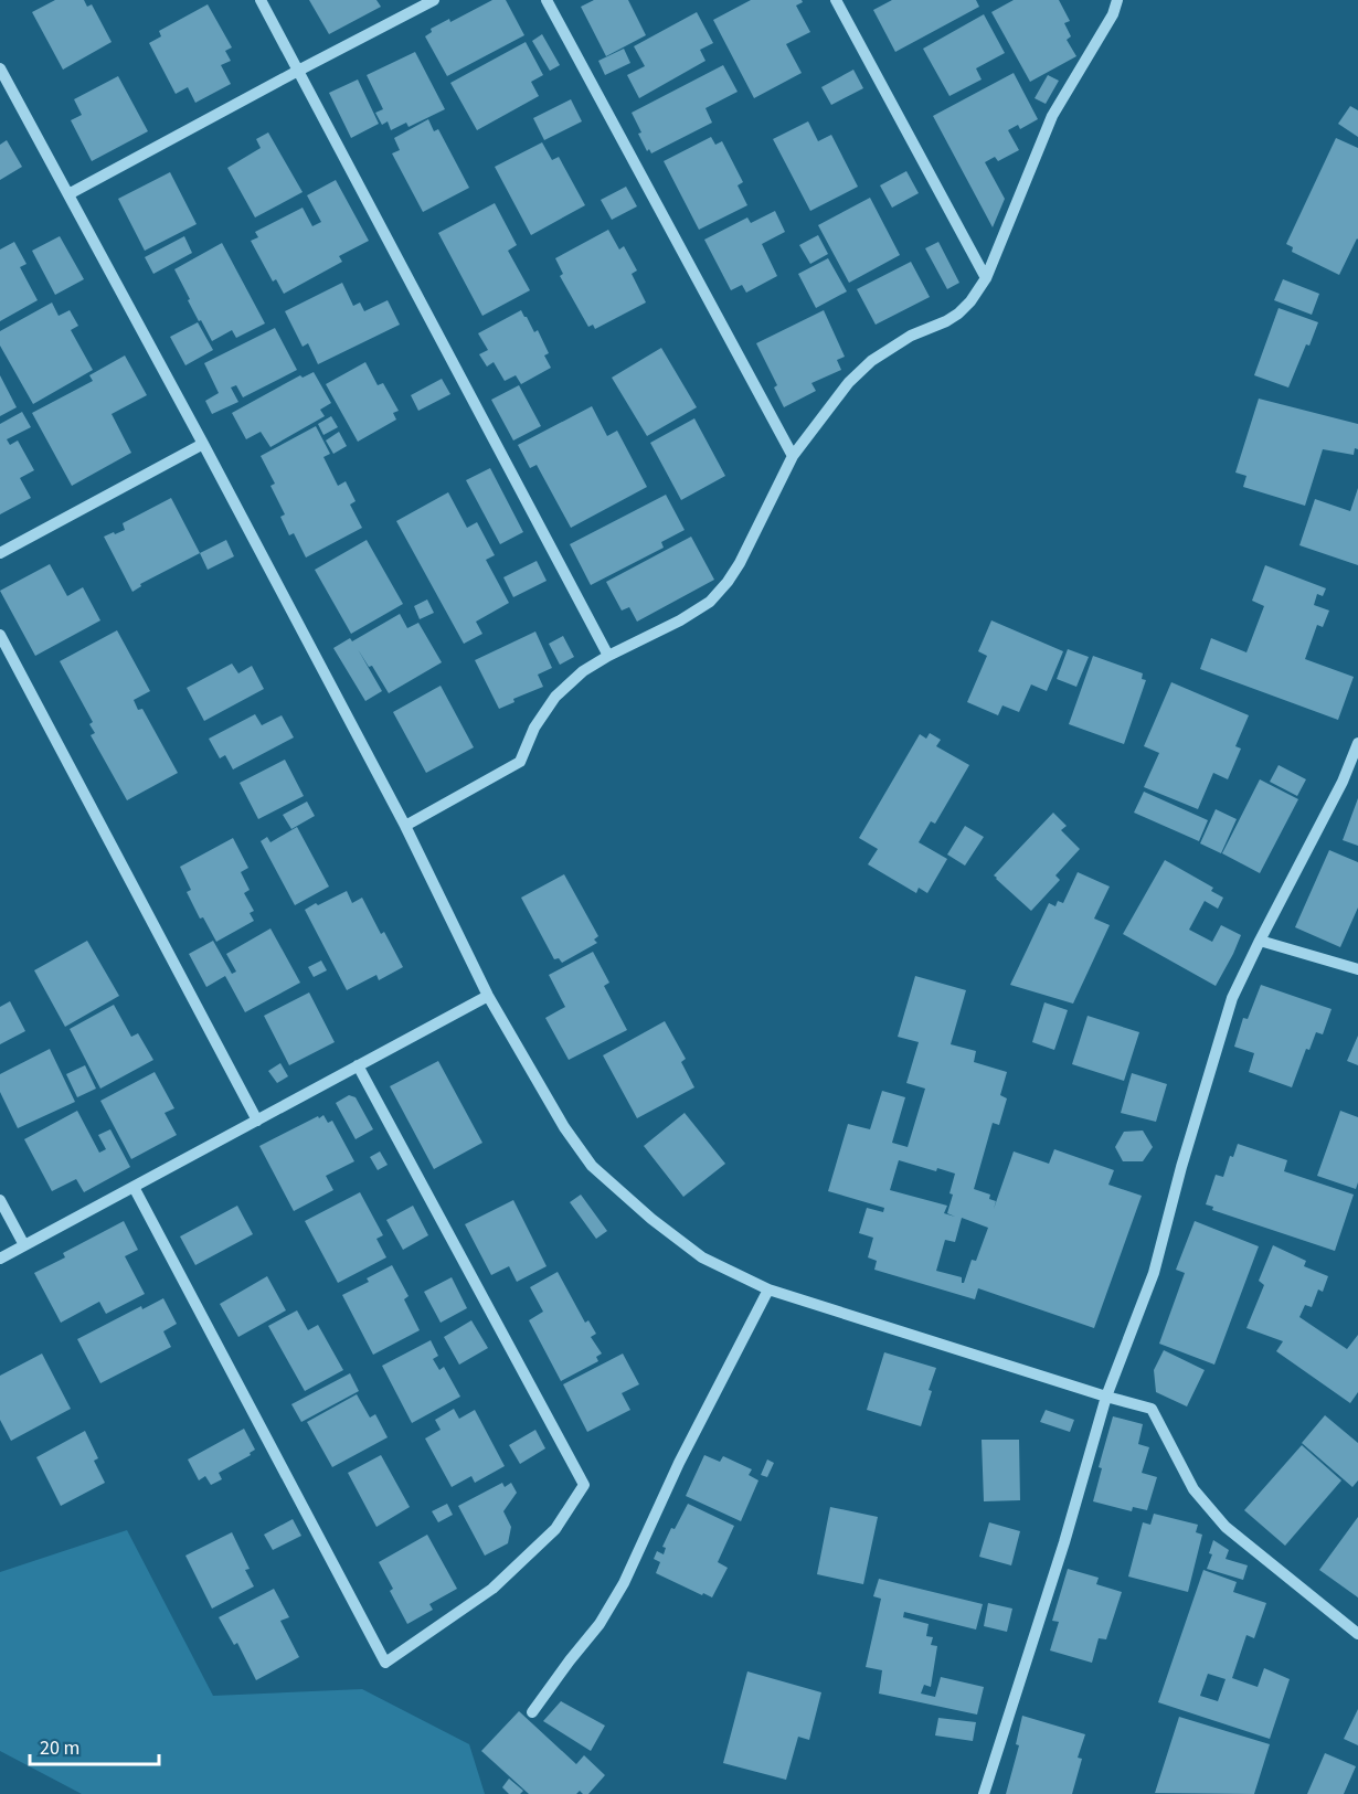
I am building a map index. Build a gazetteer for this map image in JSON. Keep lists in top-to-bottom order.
{
  "scale_bar": "20 m"
}
